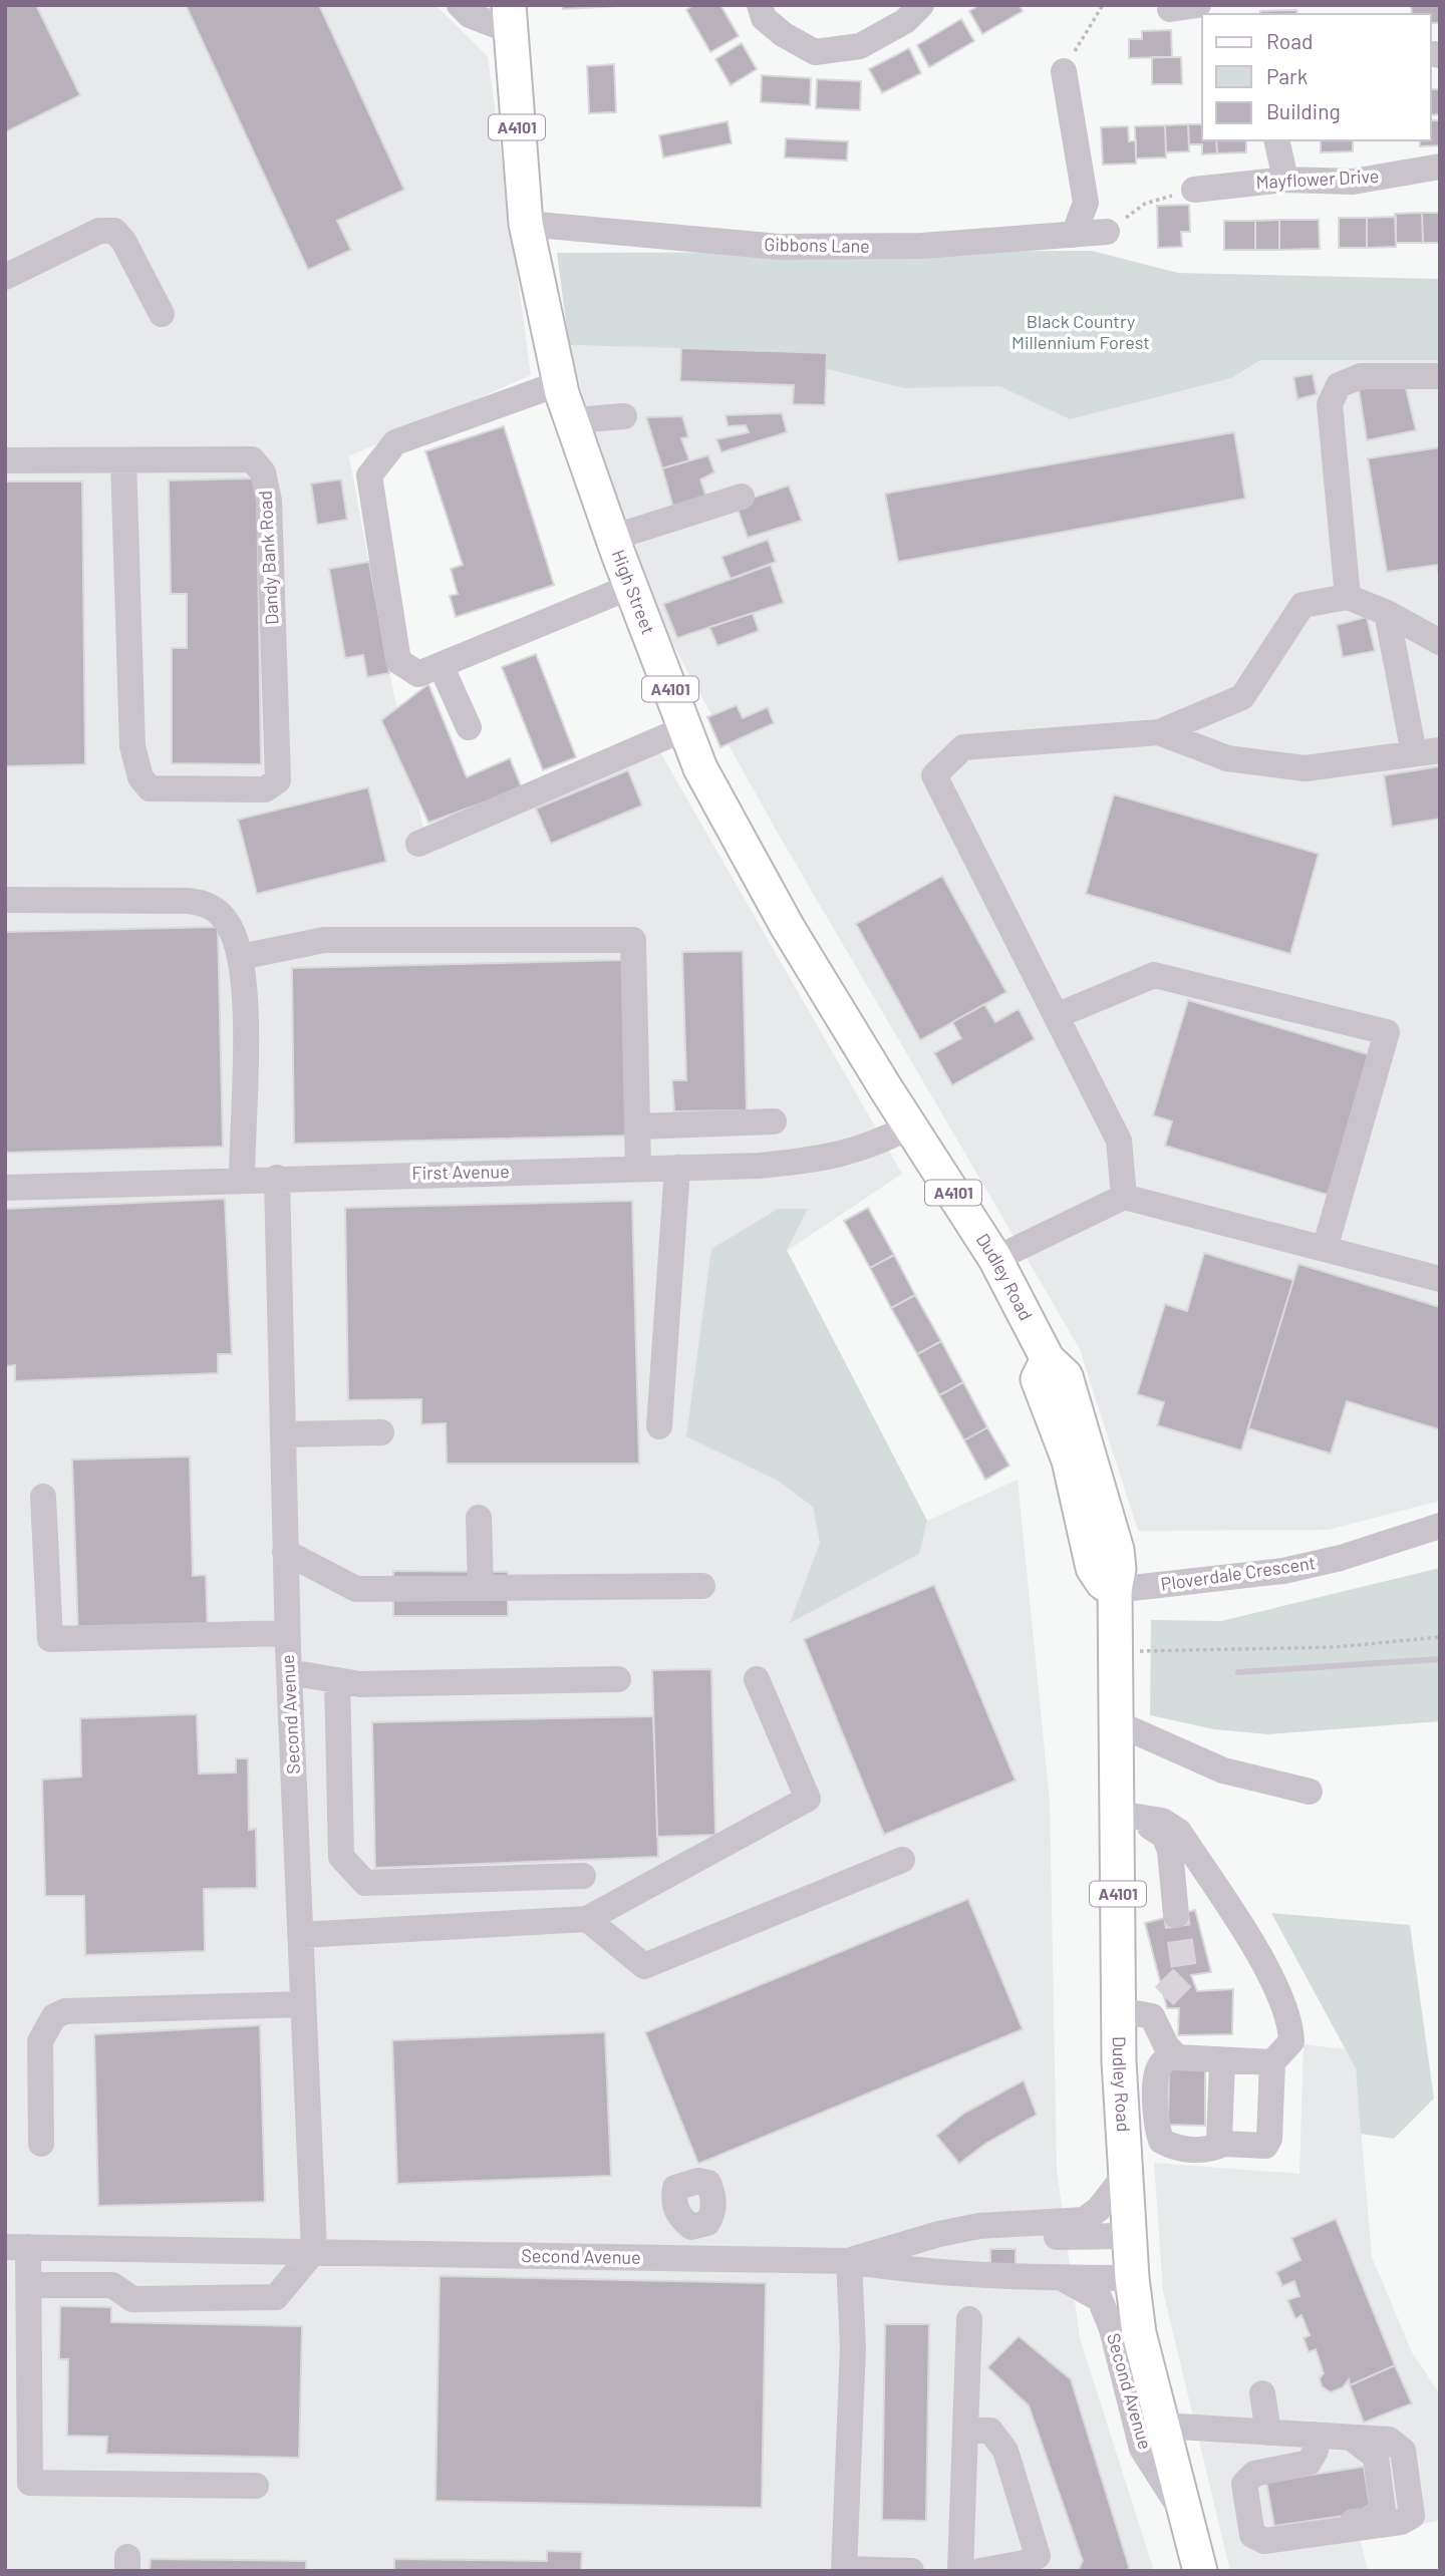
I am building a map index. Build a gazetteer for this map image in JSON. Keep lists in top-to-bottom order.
{
  "streets": {
    "main road": ["A4101", "High Street", "Dudley Road"],
    "street": [
      "Mayflower Drive",
      "Gibbons Lane",
      "Dandy Bank Road",
      "First Avenue",
      "Ploverdale Crescent",
      "Second Avenue"
    ]
  },
  "crossings": [
    ["Gibbons Lane", "High Street"],
    ["High Street", "First Avenue"],
    ["High Street", "Dudley Road"],
    ["First Avenue", "Dudley Road"],
    ["First Avenue", "Second Avenue"],
    ["Dudley Road", "Ploverdale Crescent"],
    ["Dudley Road", "Second Avenue"]
  ],
  "parks": ["Black Country Millennium Forest"],
  "legend": ["Road", "Park", "Building"]
}
